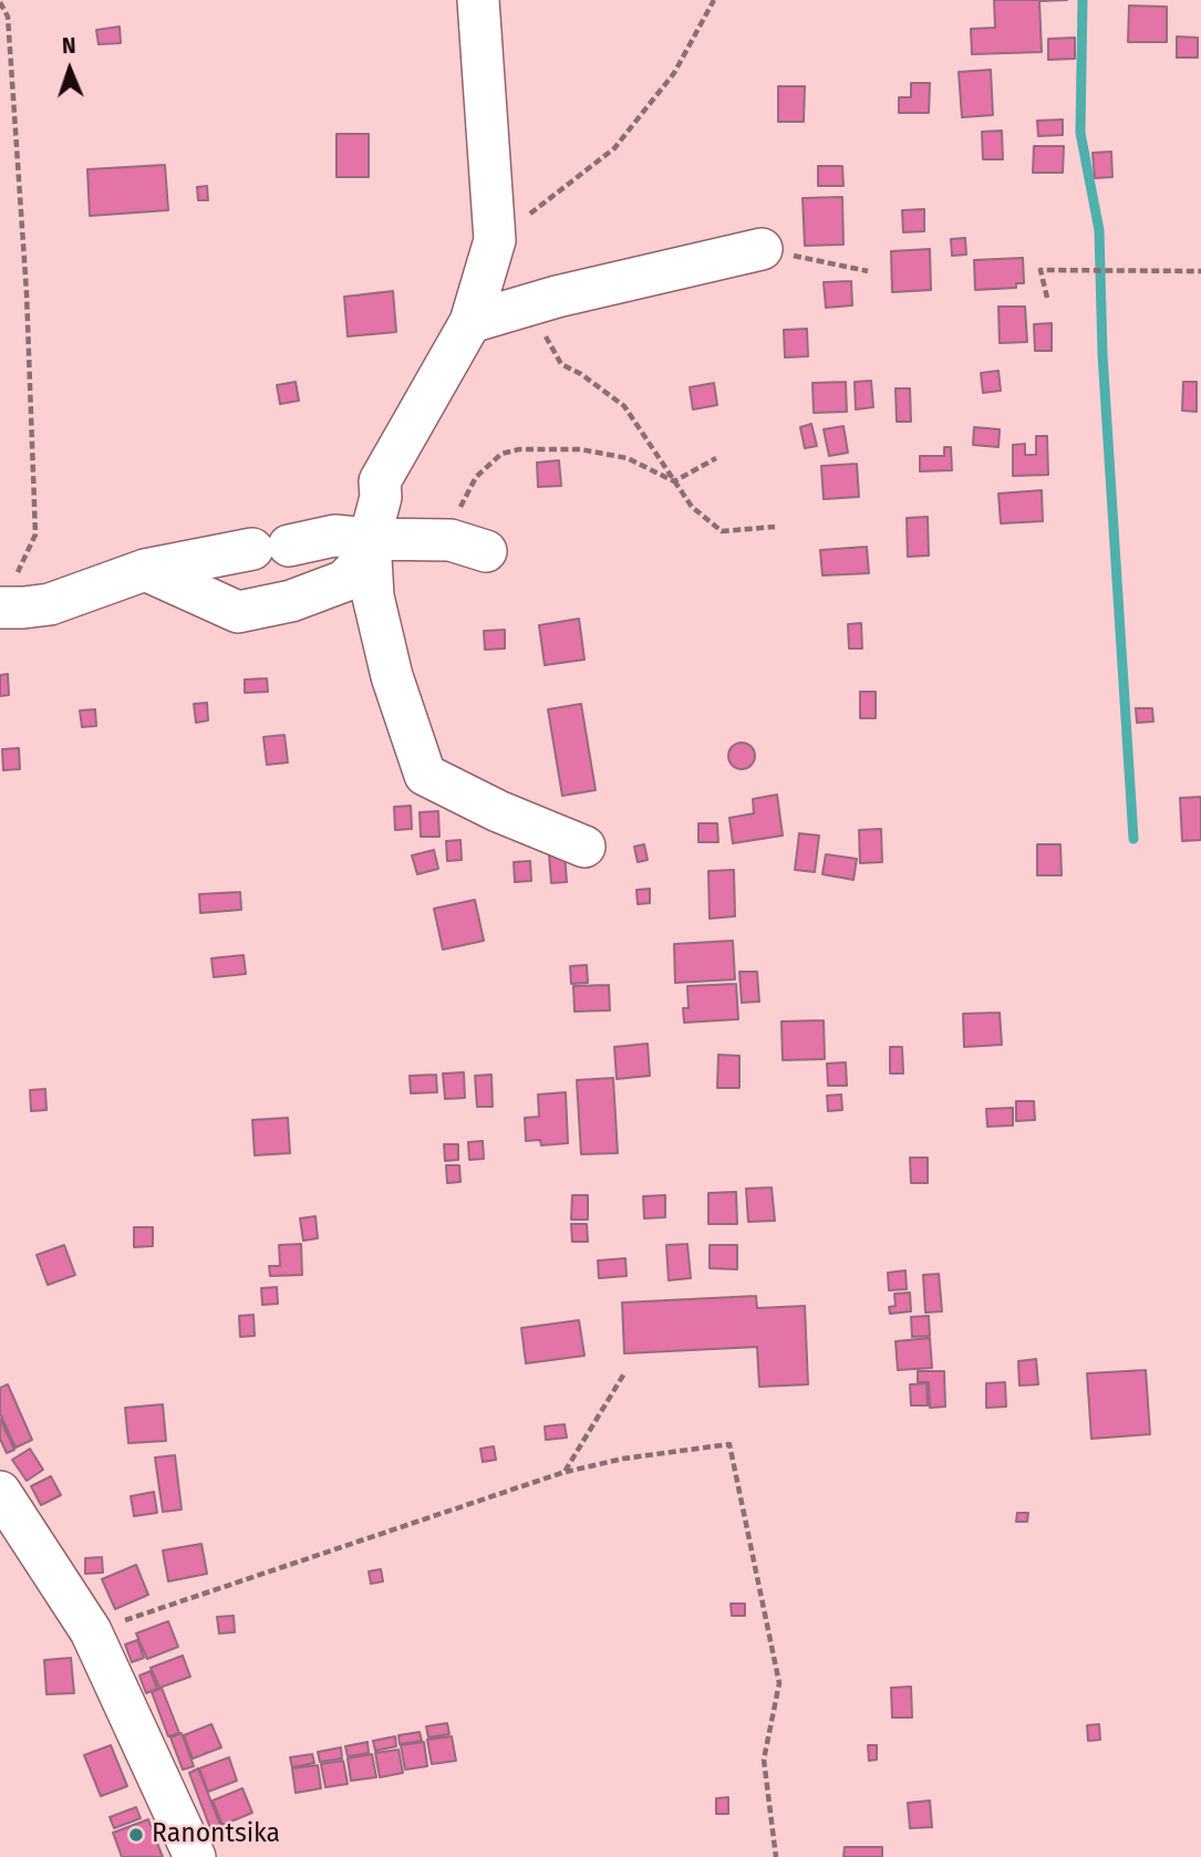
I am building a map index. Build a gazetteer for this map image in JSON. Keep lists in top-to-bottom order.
{
  "places": ["Ranontsika"],
  "north": "top"
}
